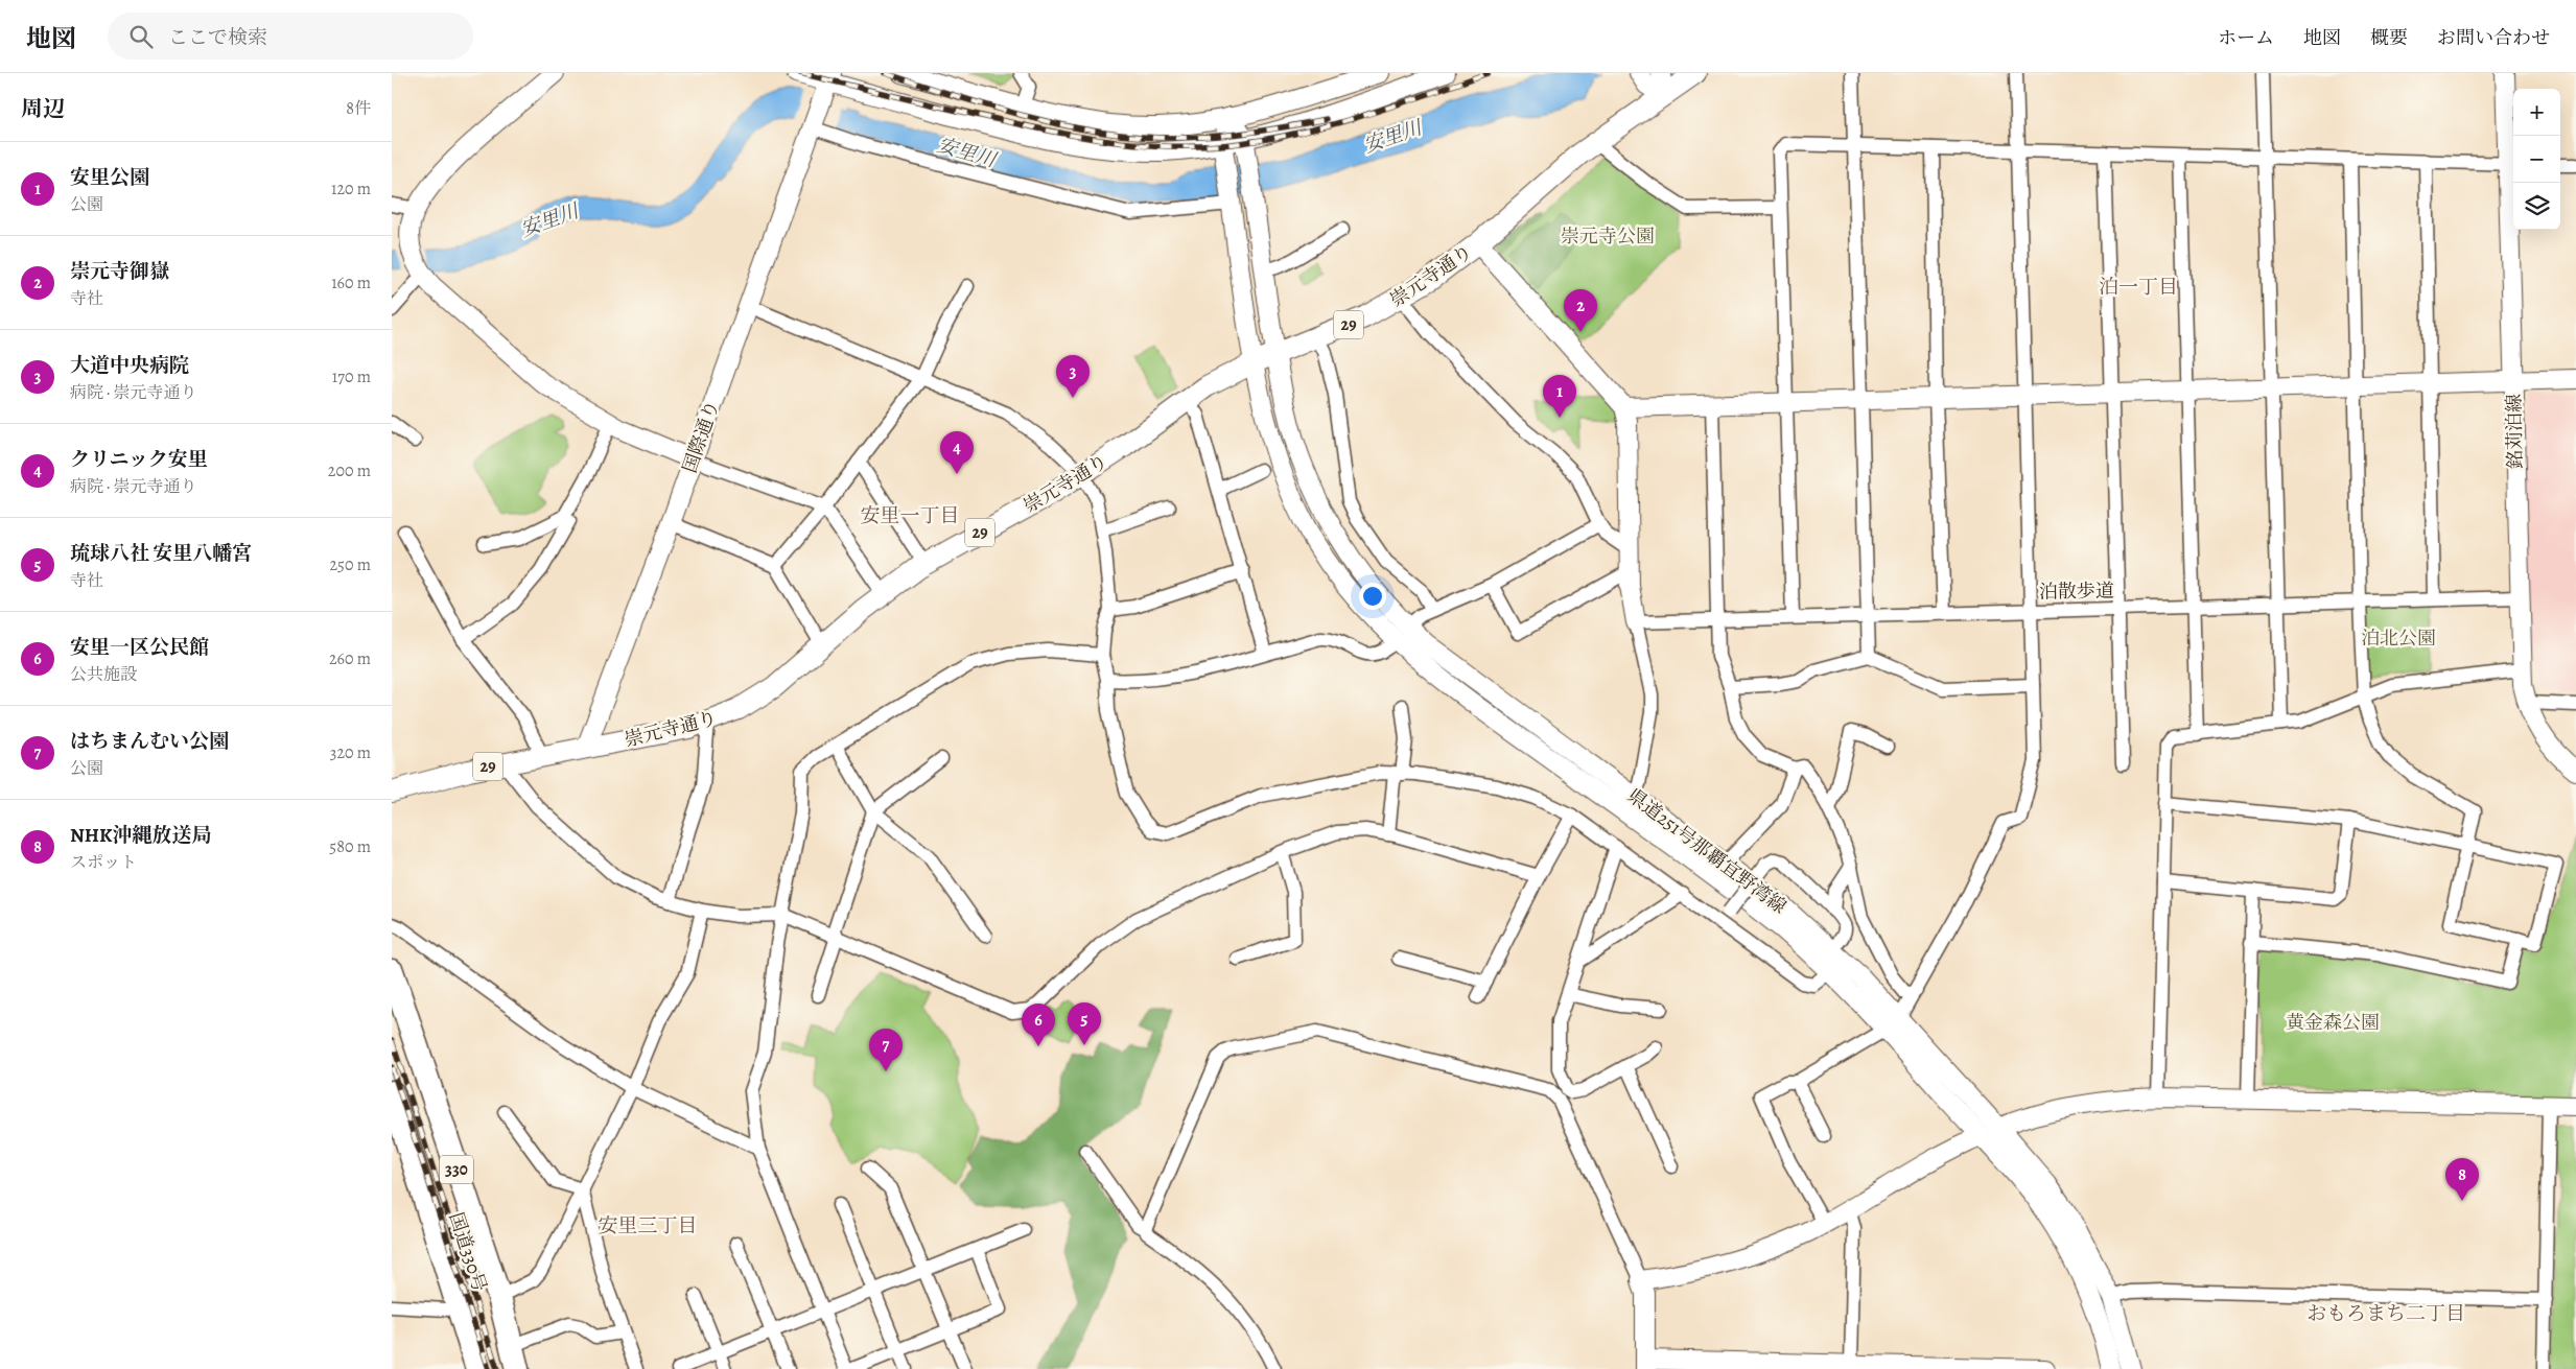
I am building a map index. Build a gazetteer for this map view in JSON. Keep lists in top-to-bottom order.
{
  "streets": {
    "highway": ["330", "国道330号"],
    "main road": ["崇元寺通り", "29"],
    "street": [
      "銘苅泊線",
      "国際通り",
      "泊散歩道",
      "県道251号那覇宜野湾線"
    ]
  },
  "crossings": [
    ["崇元寺通り", "国際通り"],
    ["崇元寺通り", "県道251号那覇宜野湾線"],
    ["銘苅泊線", "泊散歩道"],
    ["330", "国道330号"]
  ],
  "districts": [
    "泊一丁目",
    "安里一丁目",
    "安里三丁目",
    "おもろまち二丁目"
  ],
  "water": ["安里川"],
  "parks": ["崇元寺公園", "泊北公園", "黄金森公園"],
  "page": {
    "header": "地図",
    "search": "ここで検索",
    "nav": [
      "ホーム",
      "地図",
      "概要",
      "お問い合わせ"
    ],
    "heading": ["周辺", "8件"],
    "map_buttons": ["+", "−"],
    "list": [
      {
        "mark": "1",
        "name": "安里公園",
        "note": "公園",
        "value": "120 m"
      },
      {
        "mark": "2",
        "name": "崇元寺御嶽",
        "note": "寺社",
        "value": "160 m"
      },
      {
        "mark": "3",
        "name": "大道中央病院",
        "note": "病院 · 崇元寺通り",
        "value": "170 m"
      },
      {
        "mark": "4",
        "name": "クリニック安里",
        "note": "病院 · 崇元寺通り",
        "value": "200 m"
      },
      {
        "mark": "5",
        "name": "琉球八社 安里八幡宮",
        "note": "寺社",
        "value": "250 m"
      },
      {
        "mark": "6",
        "name": "安里一区公民館",
        "note": "公共施設",
        "value": "260 m"
      },
      {
        "mark": "7",
        "name": "はちまんむい公園",
        "note": "公園",
        "value": "320 m"
      },
      {
        "mark": "8",
        "name": "NHK沖縄放送局",
        "note": "スポット",
        "value": "580 m"
      }
    ],
    "pins": [
      "2",
      "3",
      "1",
      "4",
      "5",
      "6",
      "7",
      "8"
    ]
  }
}
